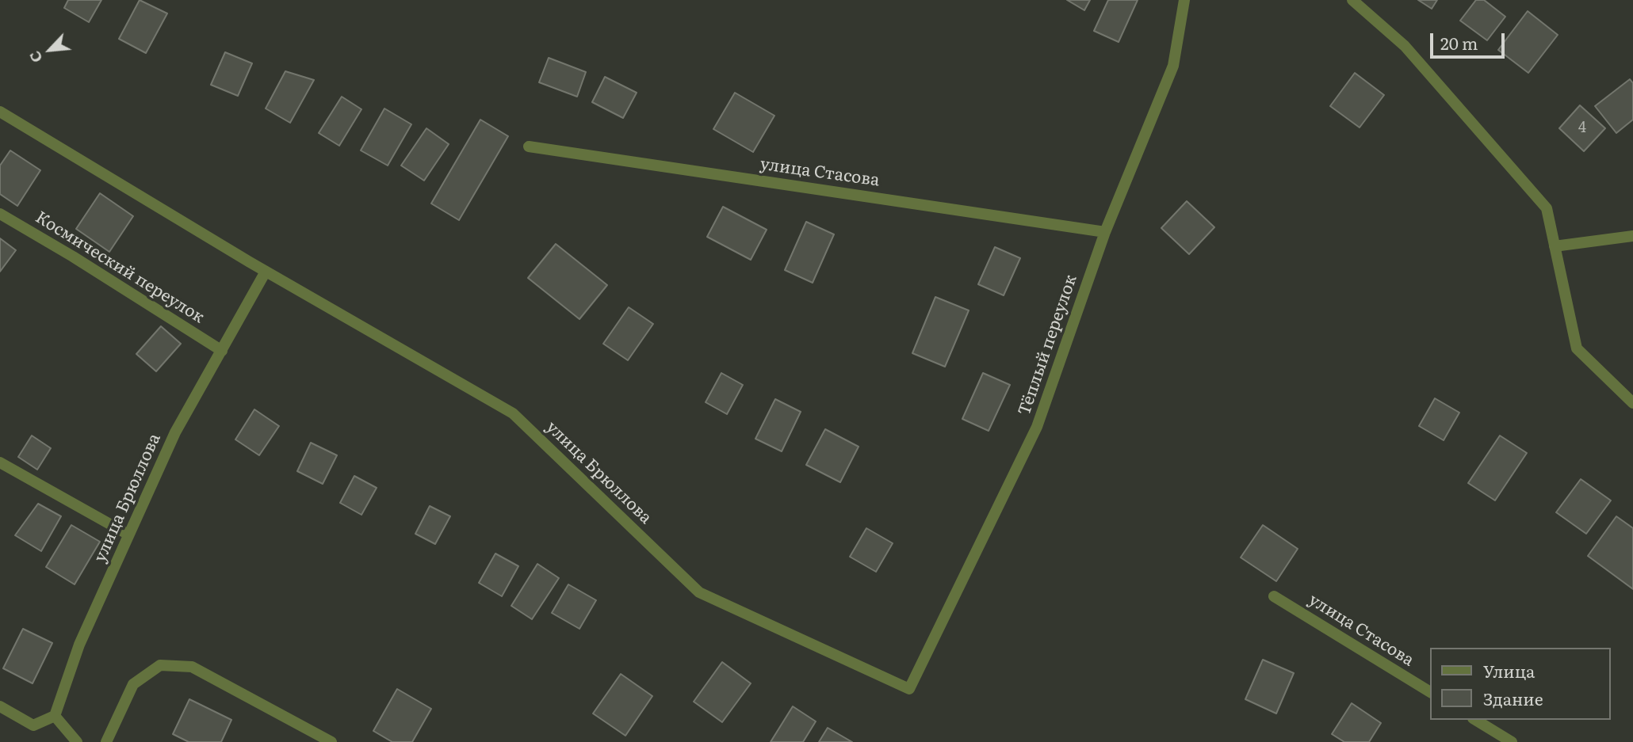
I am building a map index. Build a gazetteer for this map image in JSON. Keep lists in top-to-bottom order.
{
  "streets": {
    "street": [
      "улица Стасова",
      "Космический переулок",
      "Тёплый переулок",
      "улица Брюллова"
    ]
  },
  "crossings": [
    ["улица Стасова", "Тёплый переулок"],
    ["Космический переулок", "улица Брюллова"],
    ["Тёплый переулок", "улица Брюллова"]
  ],
  "house_numbers": ["4"],
  "legend": ["Улица", "Здание"],
  "scale_bar": "20 m",
  "north": "bottom left"
}
